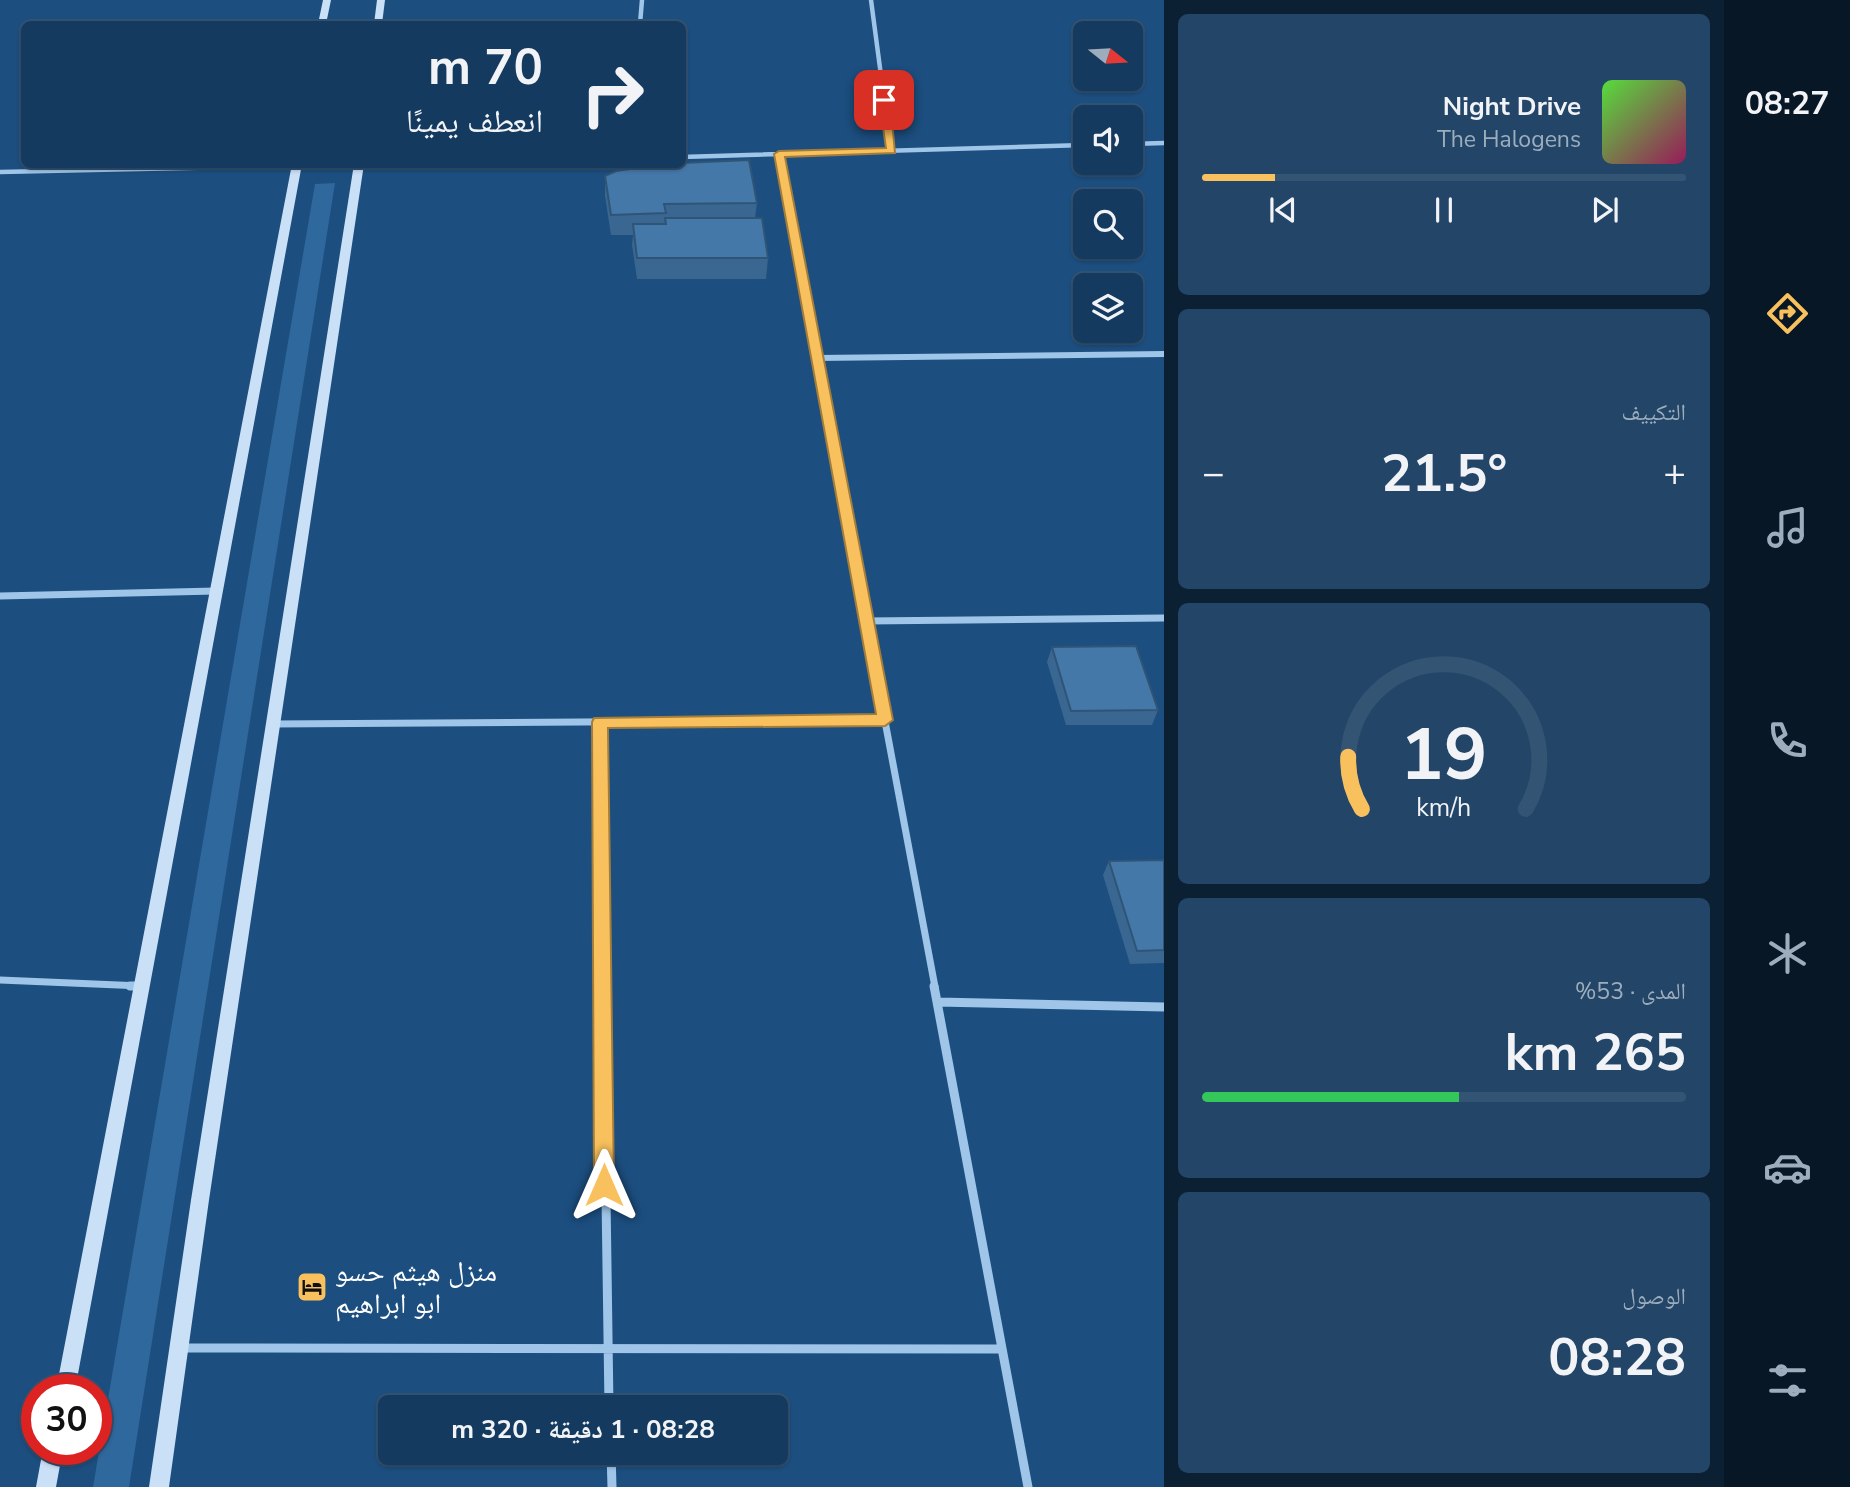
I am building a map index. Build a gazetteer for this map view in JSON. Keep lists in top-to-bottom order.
{
  "places": {
    "hotel": ["منزل هيثم حسو ابو ابراهيم"]
  },
  "north": "right",
  "page": {
    "tabs": "08:27",
    "turn": ["70 m", "انعطف يمينًا"],
    "song": ["Night Drive", "The Halogens"],
    "tile": [
      "التكييف",
      ["المدى · 53%", "265 km"],
      ["الوصول", "08:28"]
    ],
    "heat": ["−", "21.5°", "+"],
    "limit": "30",
    "trip": "08:28 · 1 دقيقة · 320 m",
    "gauge": ["19", "km/h"]
  }
}
